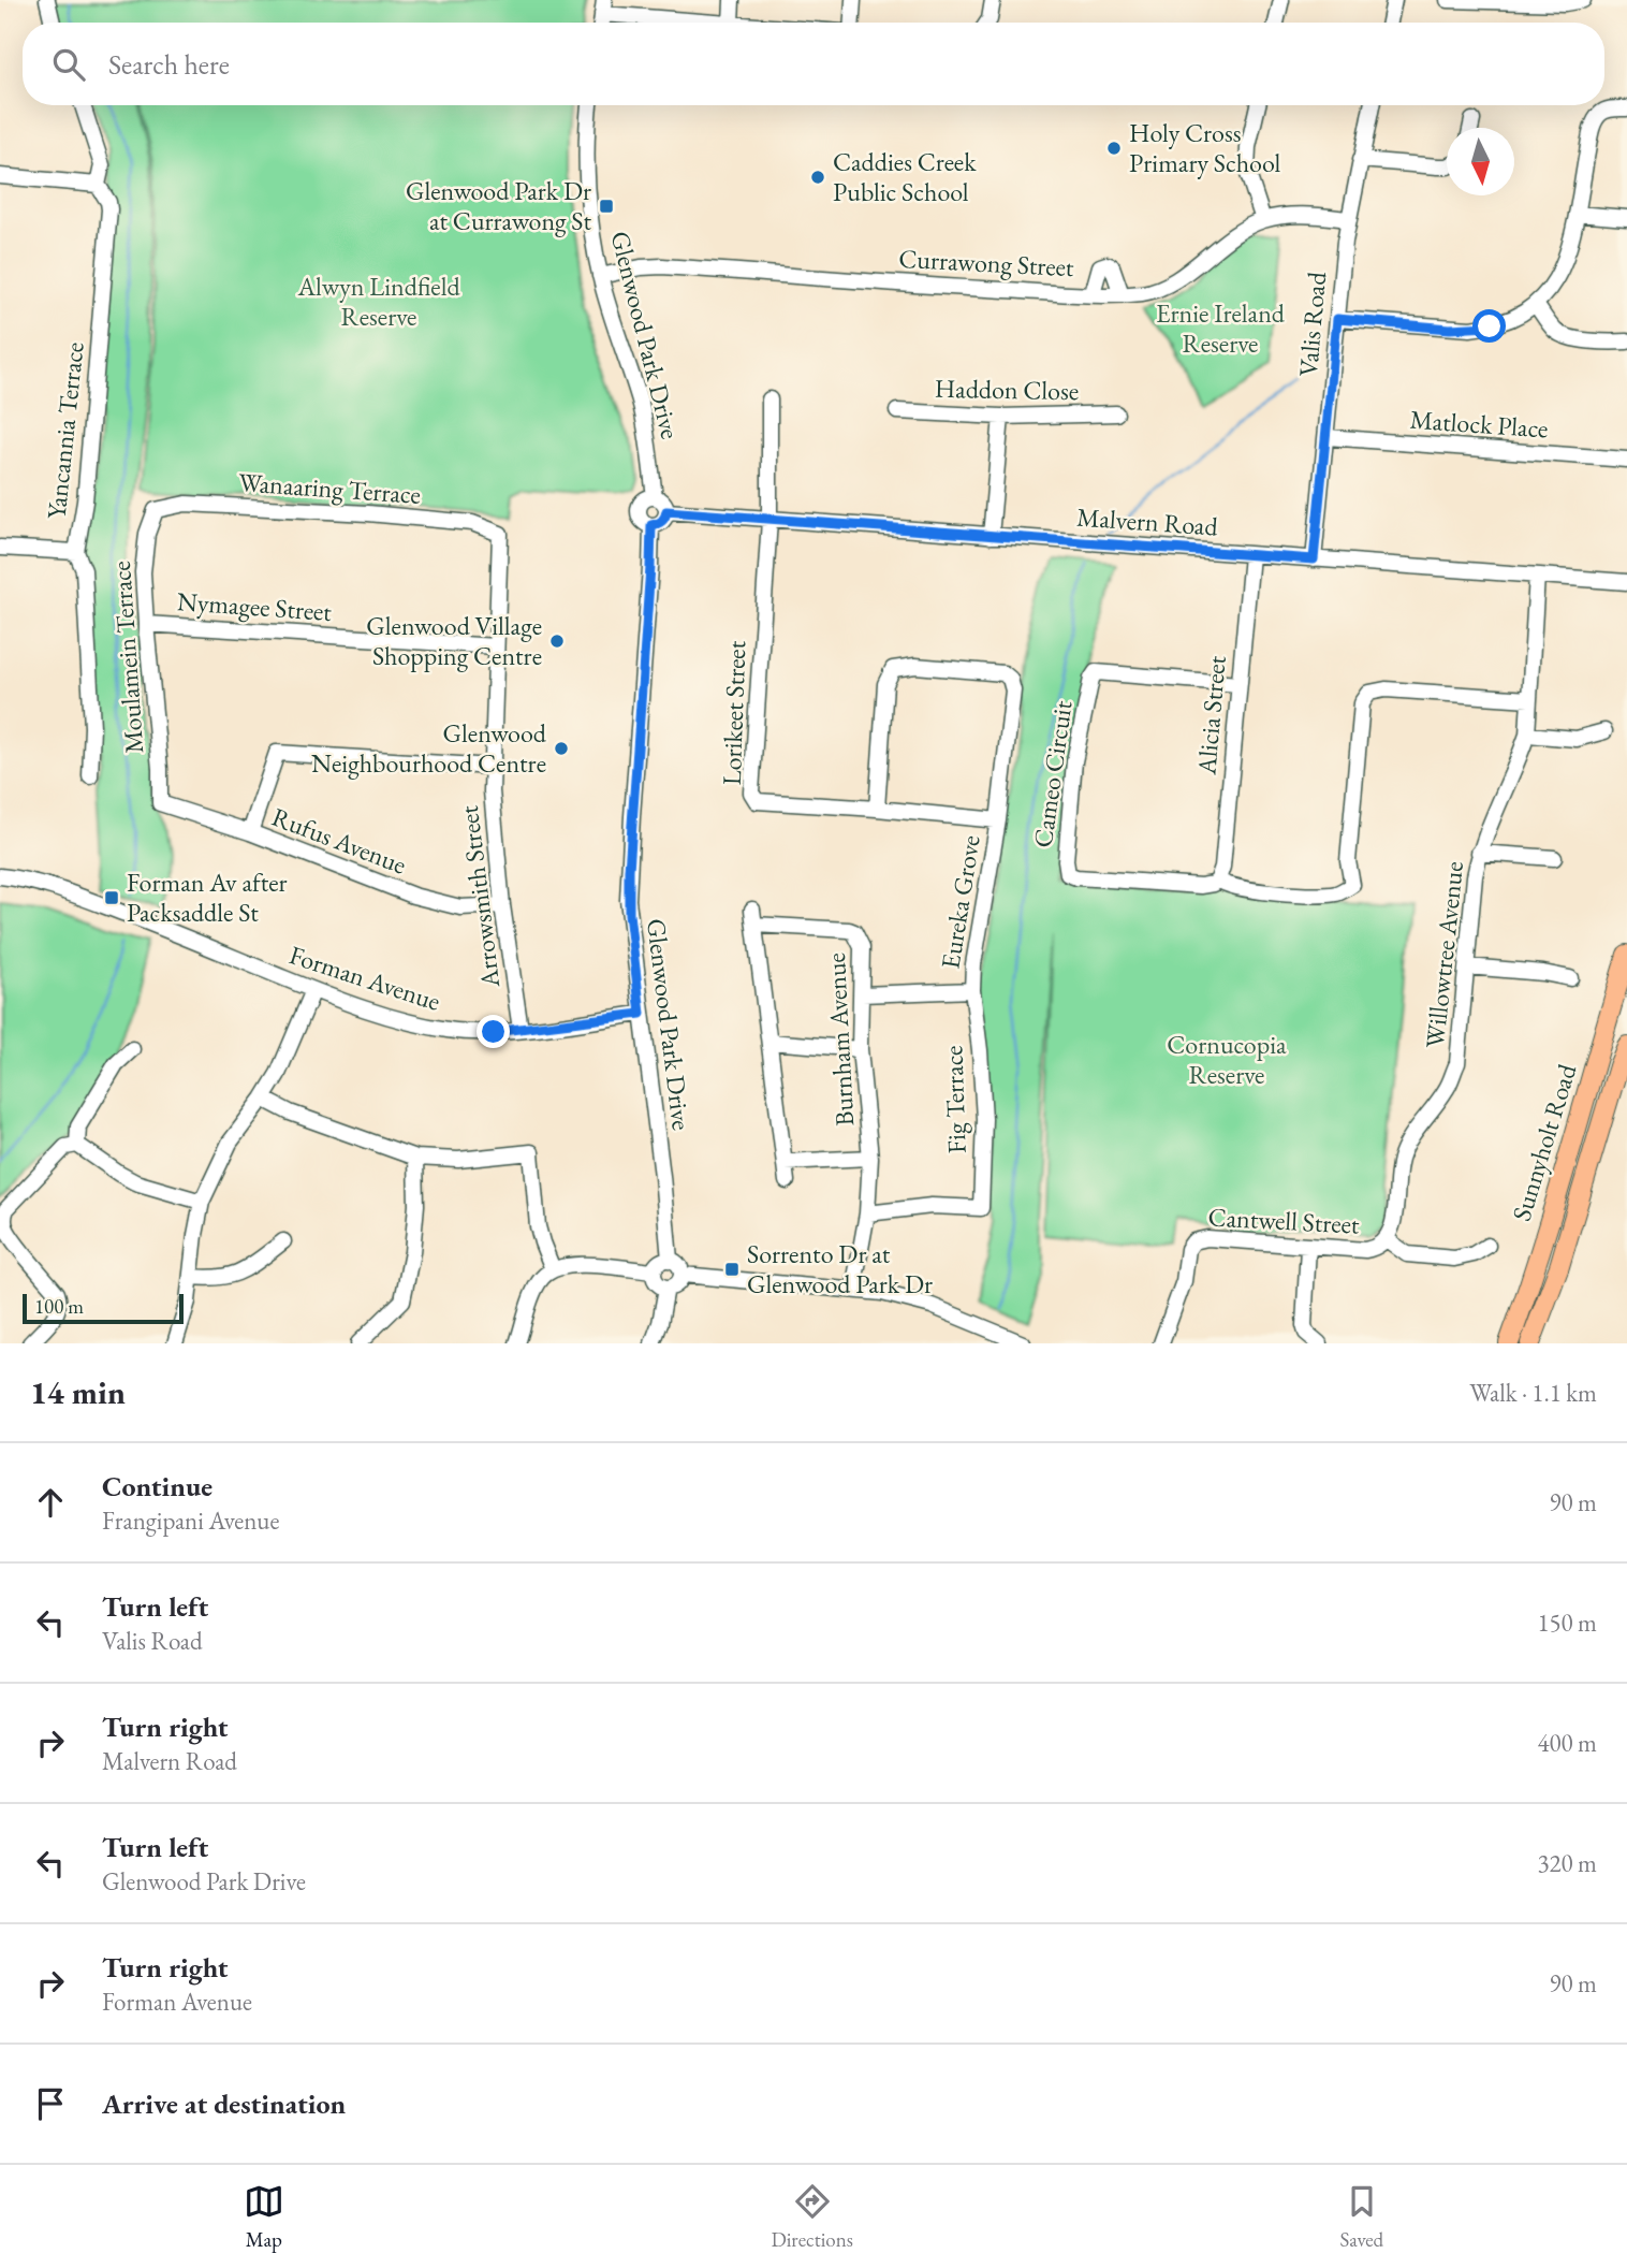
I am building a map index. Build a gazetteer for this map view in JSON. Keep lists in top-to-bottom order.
{
  "streets": {
    "main road": ["Sunnyholt Road"],
    "street": [
      "Currawong Street",
      "Valis Road",
      "Glenwood Park Drive",
      "Haddon Close",
      "Matlock Place",
      "Yancannia Terrace",
      "Wanaaring Terrace",
      "Malvern Road",
      "Nymagee Street",
      "Moulamein Terrace",
      "Lorikeet Street",
      "Alicia Street",
      "Cameo Circuit",
      "Rufus Avenue",
      "Arrowsmith Street",
      "Eureka Grove",
      "Willowtree Avenue",
      "Forman Avenue",
      "Burnham Avenue",
      "Fig Terrace",
      "Cantwell Street"
    ]
  },
  "crossings": [
    ["Currawong Street", "Valis Road"],
    ["Currawong Street", "Glenwood Park Drive"],
    ["Valis Road", "Matlock Place"],
    ["Valis Road", "Malvern Road"],
    ["Glenwood Park Drive", "Malvern Road"],
    ["Glenwood Park Drive", "Forman Avenue"],
    ["Wanaaring Terrace", "Moulamein Terrace"],
    ["Wanaaring Terrace", "Arrowsmith Street"],
    ["Malvern Road", "Lorikeet Street"],
    ["Malvern Road", "Alicia Street"],
    ["Malvern Road", "Willowtree Avenue"],
    ["Nymagee Street", "Moulamein Terrace"],
    ["Nymagee Street", "Arrowsmith Street"],
    ["Moulamein Terrace", "Rufus Avenue"],
    ["Lorikeet Street", "Eureka Grove"],
    ["Alicia Street", "Cameo Circuit"],
    ["Rufus Avenue", "Arrowsmith Street"],
    ["Arrowsmith Street", "Forman Avenue"],
    ["Eureka Grove", "Fig Terrace"],
    ["Willowtree Avenue", "Cantwell Street"],
    ["Burnham Avenue", "Fig Terrace"]
  ],
  "parks": ["Alwyn Lindfield Reserve", "Ernie Ireland Reserve", "Cornucopia Reserve"],
  "places": {
    "other": [
      "Holy Cross Primary School",
      "Caddies Creek Public School",
      "Glenwood Village Shopping Centre",
      "Glenwood Neighbourhood Centre"
    ],
    "transit": ["Glenwood Park Dr at Currawong St", "Forman Av after Packsaddle St", "Sorrento Dr at Glenwood Park Dr"]
  },
  "scale_bar": "100 m",
  "north": "bottom",
  "page": {
    "search": "Search here",
    "scale": "100 m",
    "heading": ["14 min", "Walk · 1.1 km"],
    "list": [
      ["Continue", "Frangipani Avenue", "90 m"],
      ["Turn left", "Valis Road", "150 m"],
      ["Turn right", "Malvern Road", "400 m"],
      ["Turn left", "Glenwood Park Drive", "320 m"],
      ["Turn right", "Forman Avenue", "90 m"],
      "Arrive at destination"
    ],
    "nav": ["Map", "Directions", "Saved"]
  }
}
